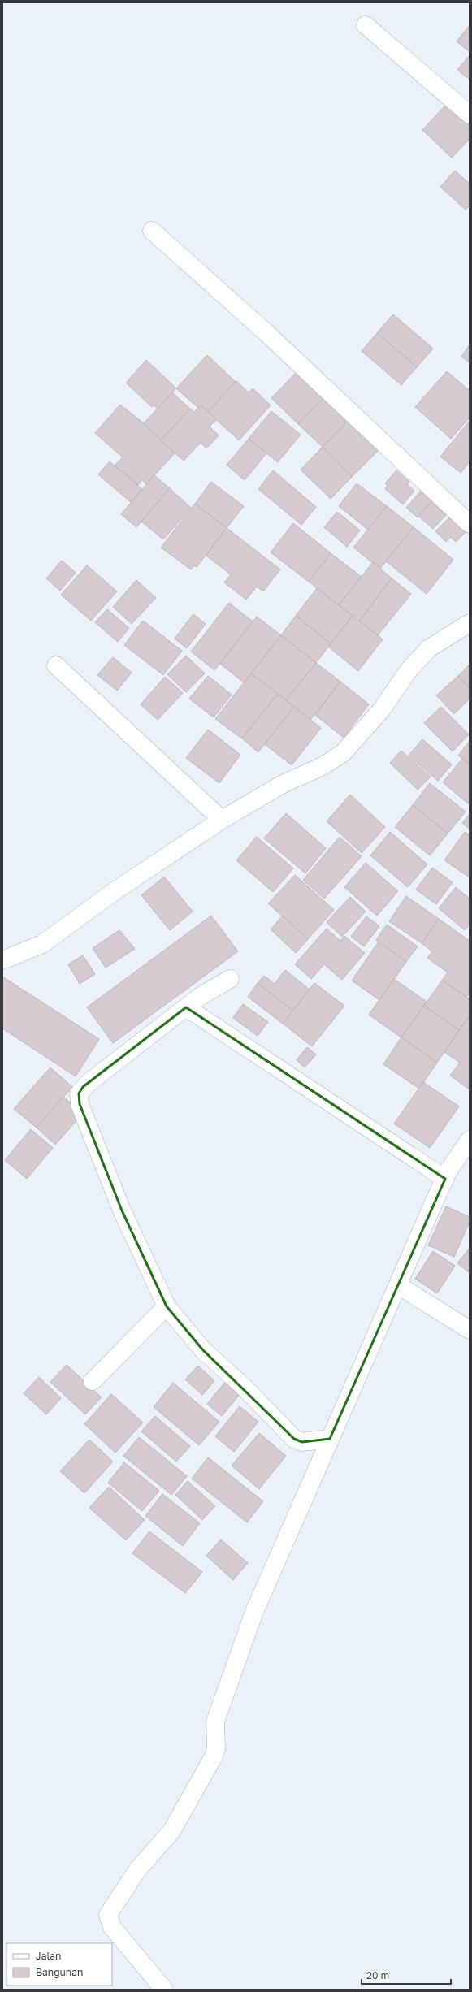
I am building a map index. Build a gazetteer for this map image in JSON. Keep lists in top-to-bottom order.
{
  "legend": ["Jalan", "Bangunan"],
  "scale_bar": "20 m"
}
